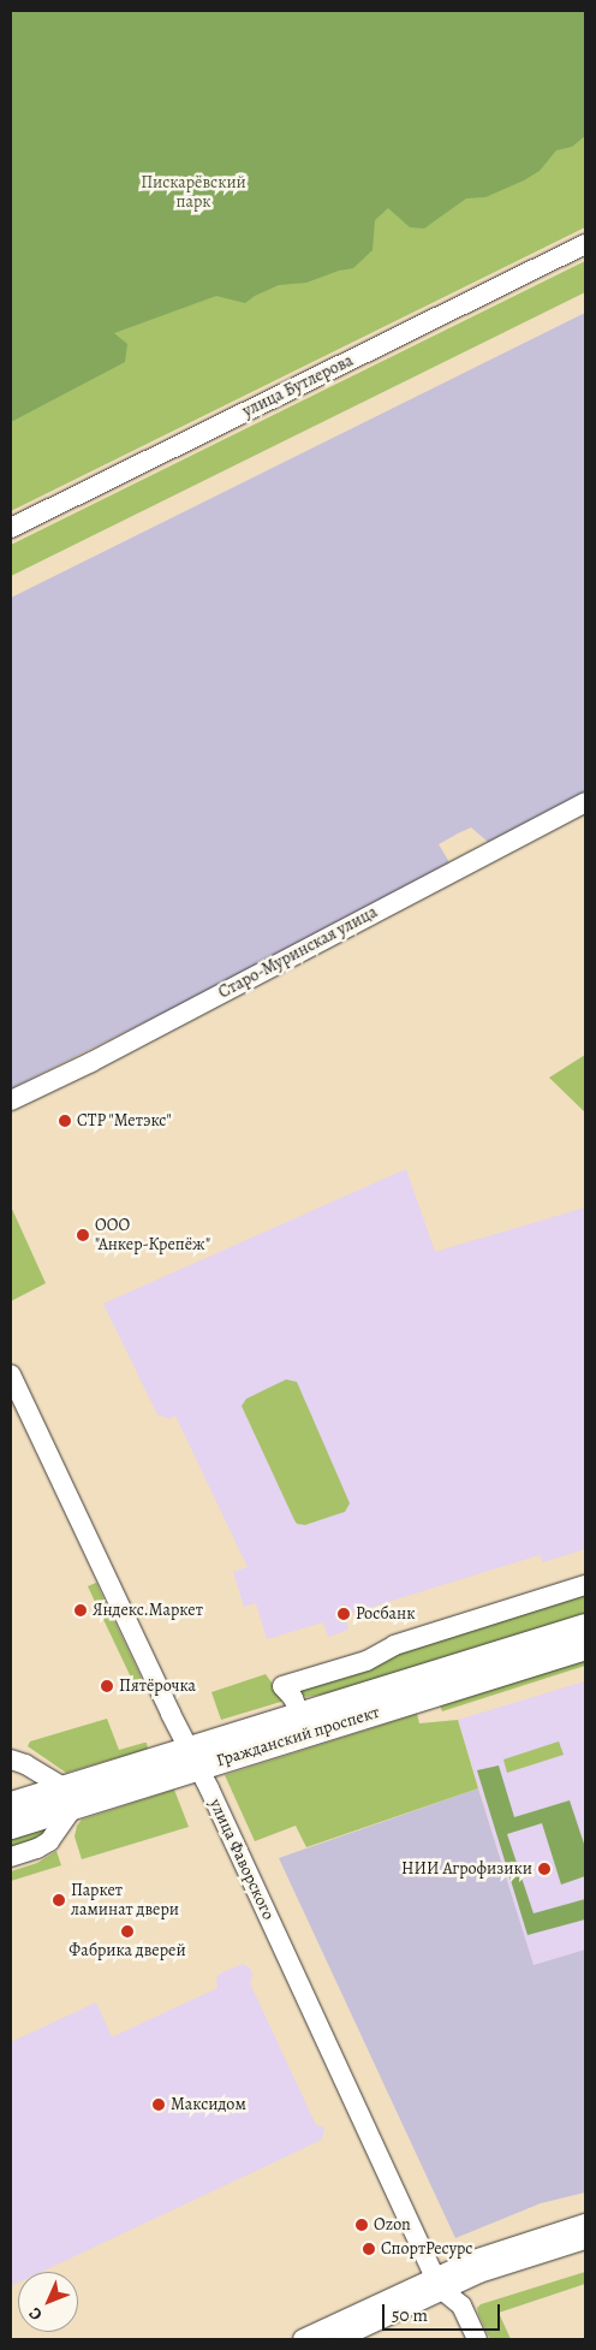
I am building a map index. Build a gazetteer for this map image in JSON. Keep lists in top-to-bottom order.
{
  "streets": {
    "main road": ["Гражданский проспект"],
    "street": ["улица Бутлерова", "Старо-Муринская улица", "улица Фаворского"]
  },
  "crossings": [
    ["Гражданский проспект", "улица Фаворского"]
  ],
  "parks": ["Пискарёвский парк"],
  "places": [
    "СТР \"Метэкс\"",
    "ООО \"Анкер-Крепёж\"",
    "Яндекс.Маркет",
    "Росбанк",
    "Пятёрочка",
    "НИИ Агрофизики",
    "Паркет ламинат двери",
    "Фабрика дверей",
    "Максидом",
    "Ozon",
    "СпортРесурс"
  ],
  "scale_bar": "50 m",
  "north": "bottom left"
}
